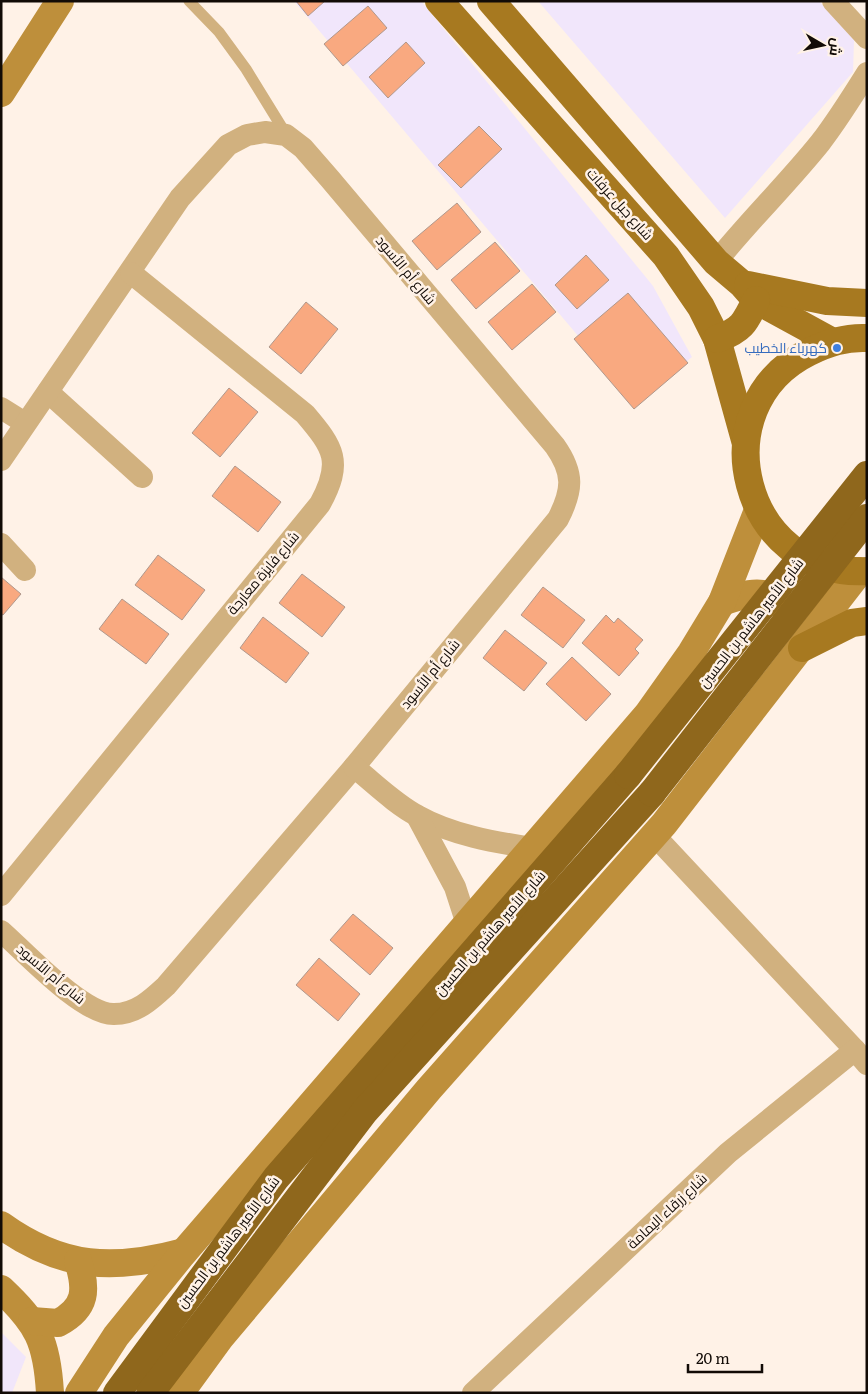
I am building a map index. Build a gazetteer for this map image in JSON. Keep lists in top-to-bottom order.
{
  "streets": {
    "highway": ["شارع الأمير هاشم بن الحسين"],
    "main road": ["شارع جبل عرفات"],
    "street": ["شارع أم الأسود", "شارع فايزة معارجة", "شارع زرقاء اليمامة"]
  },
  "places": ["كهرباء الخطيب"],
  "scale_bar": "20 m",
  "north": "right"
}
